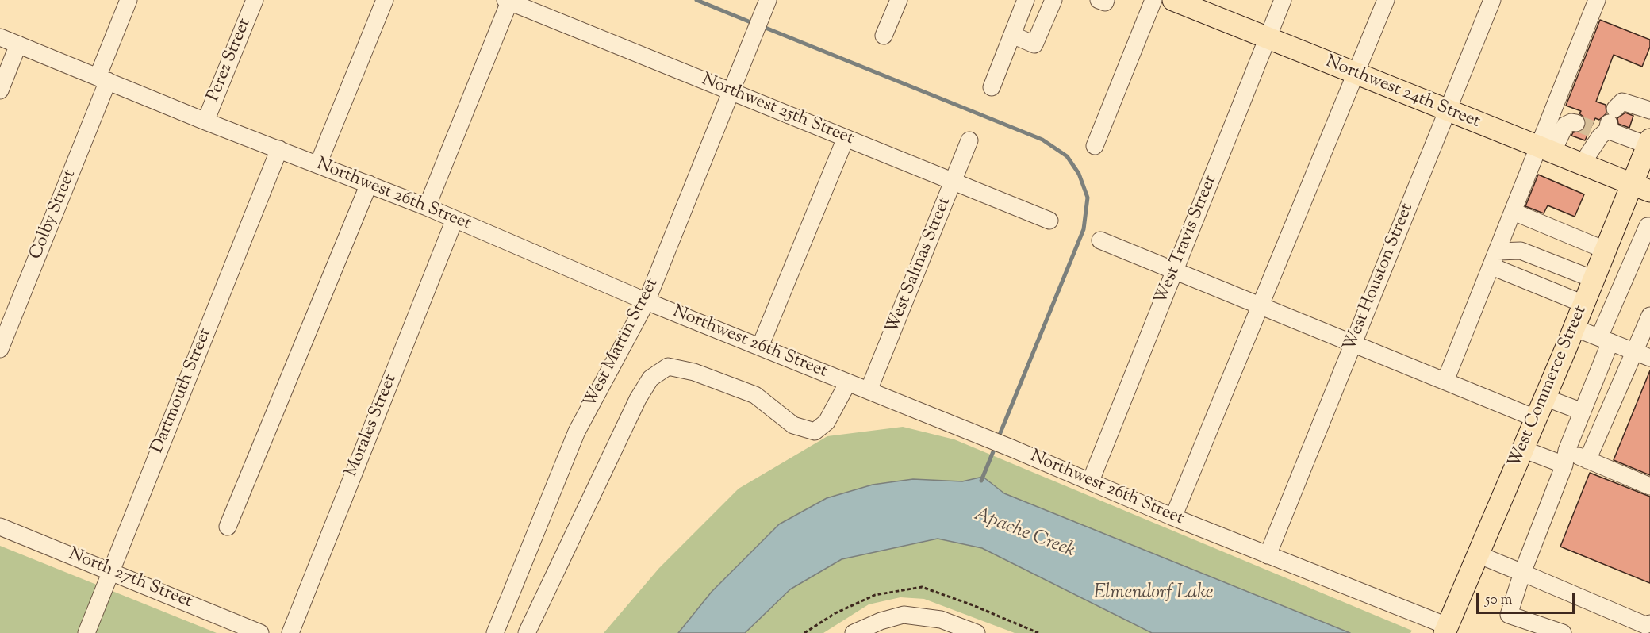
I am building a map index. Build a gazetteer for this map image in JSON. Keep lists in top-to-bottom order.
{
  "streets": {
    "main road": ["Northwest 24th Street", "West Commerce Street"],
    "street": [
      "Perez Street",
      "Northwest 25th Street",
      "Northwest 26th Street",
      "Colby Street",
      "West Travis Street",
      "West Salinas Street",
      "West Houston Street",
      "West Martin Street",
      "Dartmouth Street",
      "Morales Street",
      "North 27th Street"
    ]
  },
  "crossings": [
    ["Perez Street", "Northwest 26th Street"],
    ["Northwest 24th Street", "West Travis Street"],
    ["Northwest 24th Street", "West Houston Street"],
    ["Northwest 24th Street", "West Commerce Street"],
    ["Northwest 25th Street", "West Salinas Street"],
    ["Northwest 25th Street", "West Martin Street"],
    ["Northwest 26th Street", "Colby Street"],
    ["Northwest 26th Street", "West Travis Street"],
    ["Northwest 26th Street", "West Salinas Street"],
    ["Northwest 26th Street", "West Houston Street"],
    ["Northwest 26th Street", "West Martin Street"],
    ["Northwest 26th Street", "West Commerce Street"],
    ["Northwest 26th Street", "Dartmouth Street"],
    ["Northwest 26th Street", "Morales Street"],
    ["Dartmouth Street", "North 27th Street"]
  ],
  "water": ["Apache Creek", "Elmendorf Lake"],
  "scale_bar": "50 m"
}
